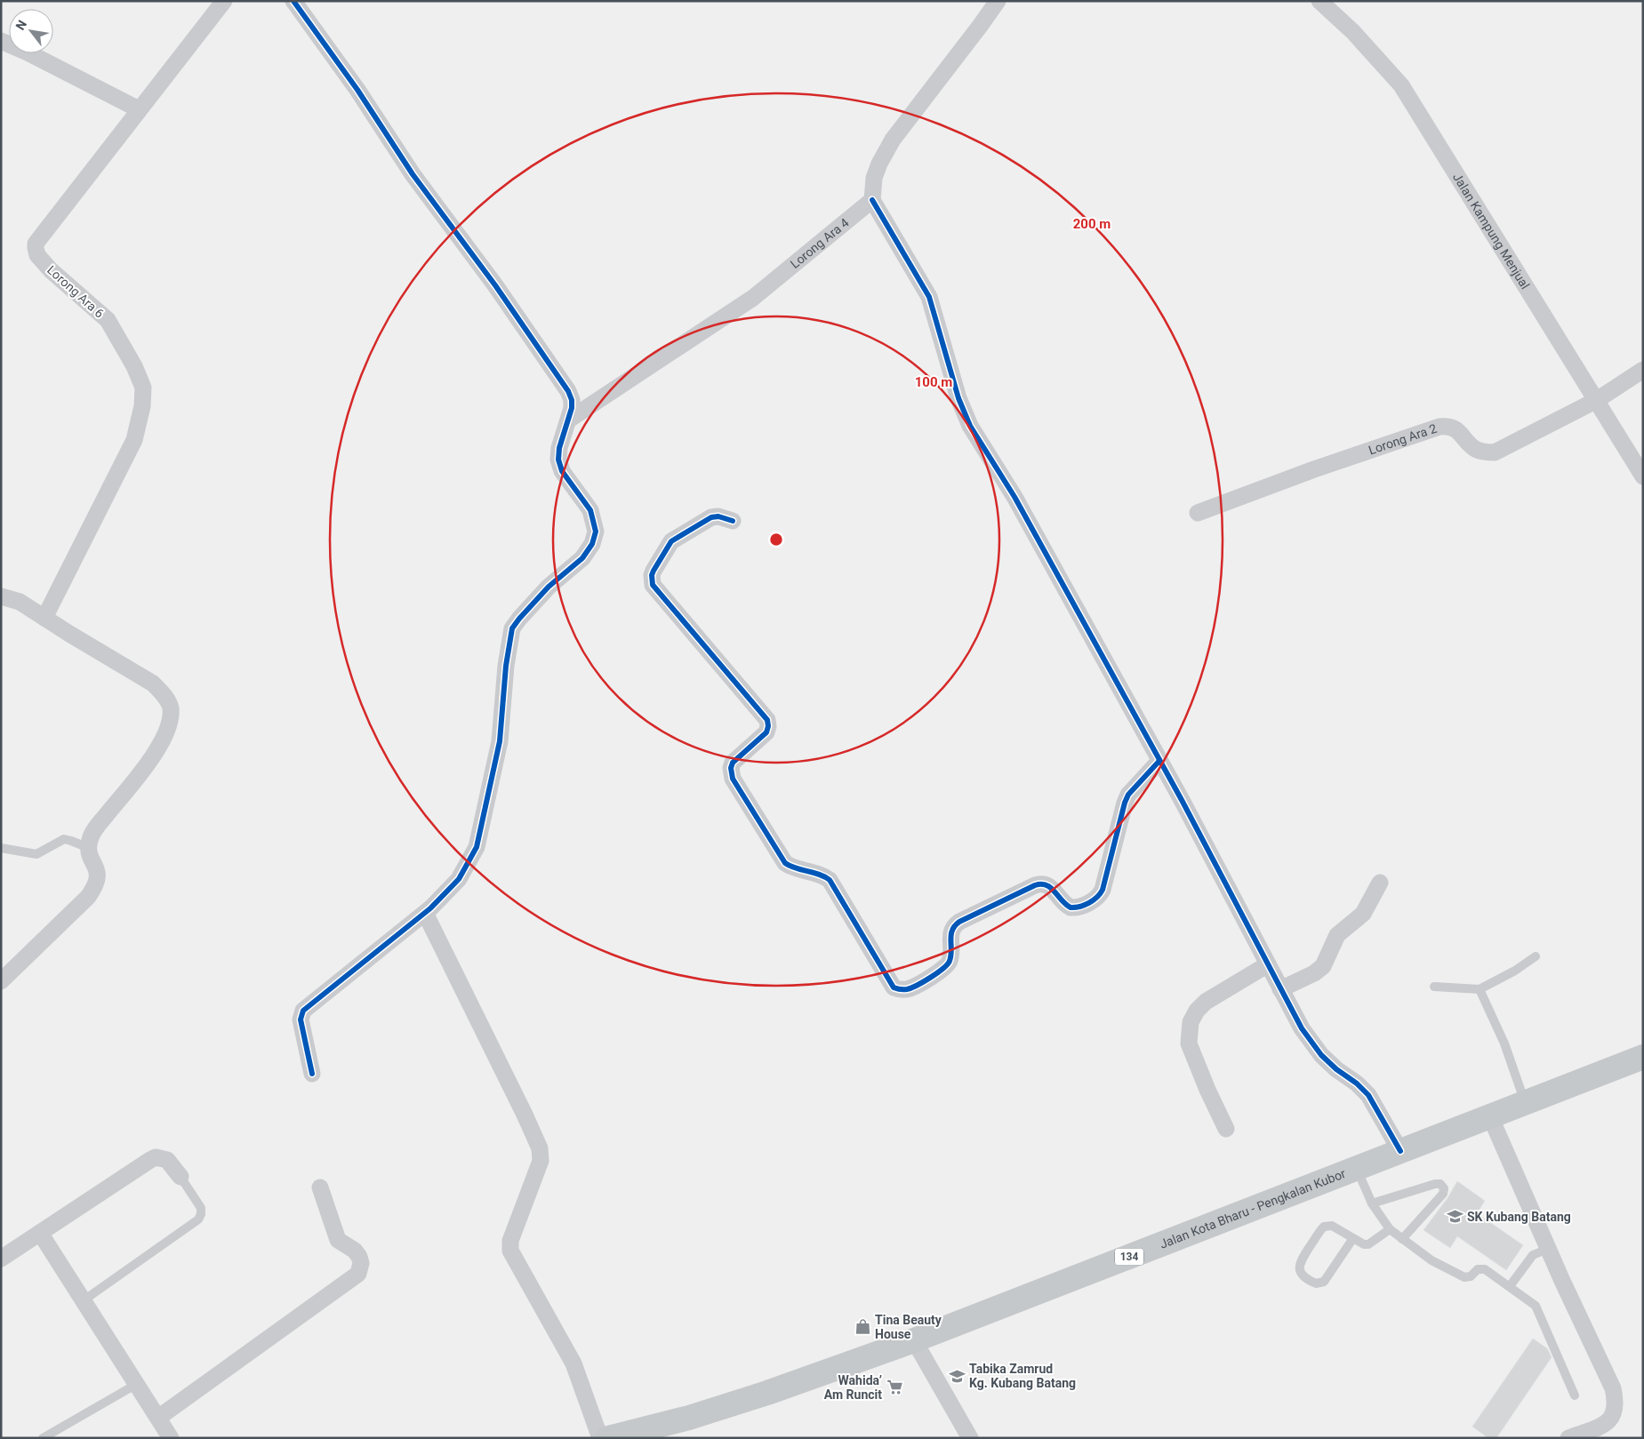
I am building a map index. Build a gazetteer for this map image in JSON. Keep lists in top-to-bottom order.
{
  "streets": {
    "main road": ["Jalan Kota Bharu - Pengkalan Kubor", "134"],
    "street": [
      "Jalan Kampung Menjual",
      "Lorong Ara 4",
      "Lorong Ara 6",
      "Lorong Ara 2"
    ]
  },
  "crossings": [
    ["Jalan Kampung Menjual", "Lorong Ara 2"]
  ],
  "places": {
    "school or university": ["SK Kubang Batang", "Tabika Zamrud Kg. Kubang Batang"],
    "shop": ["Tina Beauty House"],
    "supermarket": ["Wahida’ Am Runcit"]
  },
  "north": "top left",
  "rings": ["200 m", "100 m"]
}
